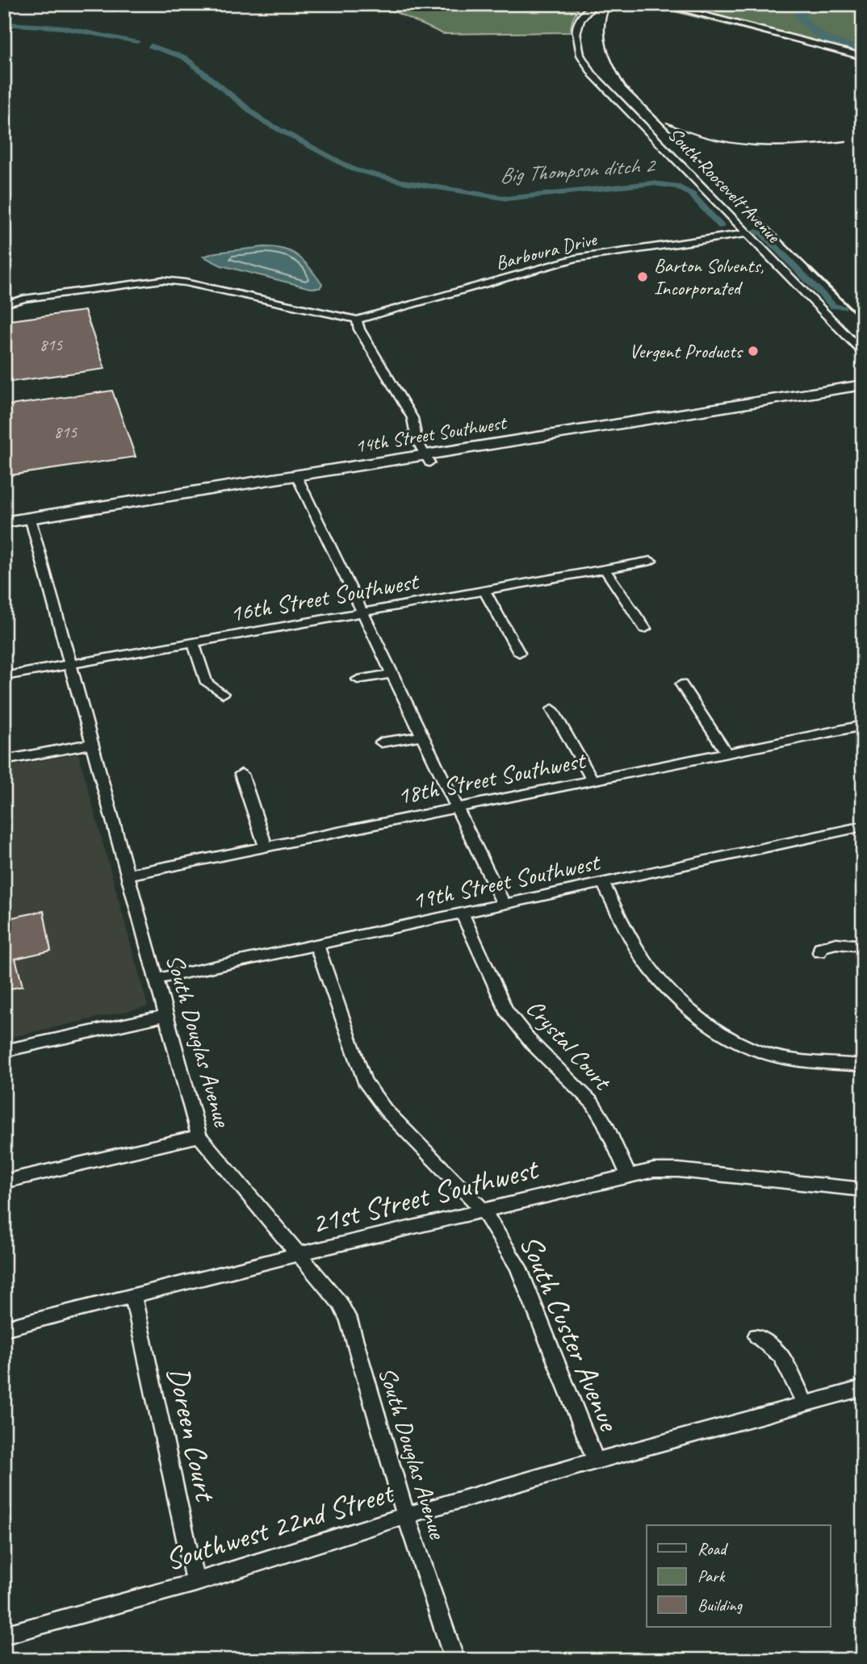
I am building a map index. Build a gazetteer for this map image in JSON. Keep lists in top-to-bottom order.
{
  "streets": {
    "main road": ["14th Street Southwest"],
    "street": [
      "South Roosevelt Avenue",
      "Barboura Drive",
      "16th Street Southwest",
      "18th Street Southwest",
      "19th Street Southwest",
      "South Douglas Avenue",
      "Crystal Court",
      "21st Street Southwest",
      "South Custer Avenue",
      "Doreen Court",
      "Southwest 22nd Street"
    ]
  },
  "crossings": [
    ["South Roosevelt Avenue", "Barboura Drive"],
    ["14th Street Southwest", "South Douglas Avenue"],
    ["16th Street Southwest", "South Douglas Avenue"],
    ["18th Street Southwest", "South Douglas Avenue"],
    ["19th Street Southwest", "South Douglas Avenue"],
    ["19th Street Southwest", "Crystal Court"],
    ["19th Street Southwest", "South Custer Avenue"],
    ["South Douglas Avenue", "21st Street Southwest"],
    ["South Douglas Avenue", "Southwest 22nd Street"],
    ["Crystal Court", "21st Street Southwest"],
    ["21st Street Southwest", "South Custer Avenue"],
    ["21st Street Southwest", "Doreen Court"],
    ["South Custer Avenue", "Southwest 22nd Street"],
    ["Doreen Court", "Southwest 22nd Street"]
  ],
  "water": ["Big Thompson ditch 2"],
  "places": ["Barton Solvents, Incorporated", "Vergent Products"],
  "house_numbers": ["815", "815"],
  "legend": ["Road", "Park", "Building"]
}
